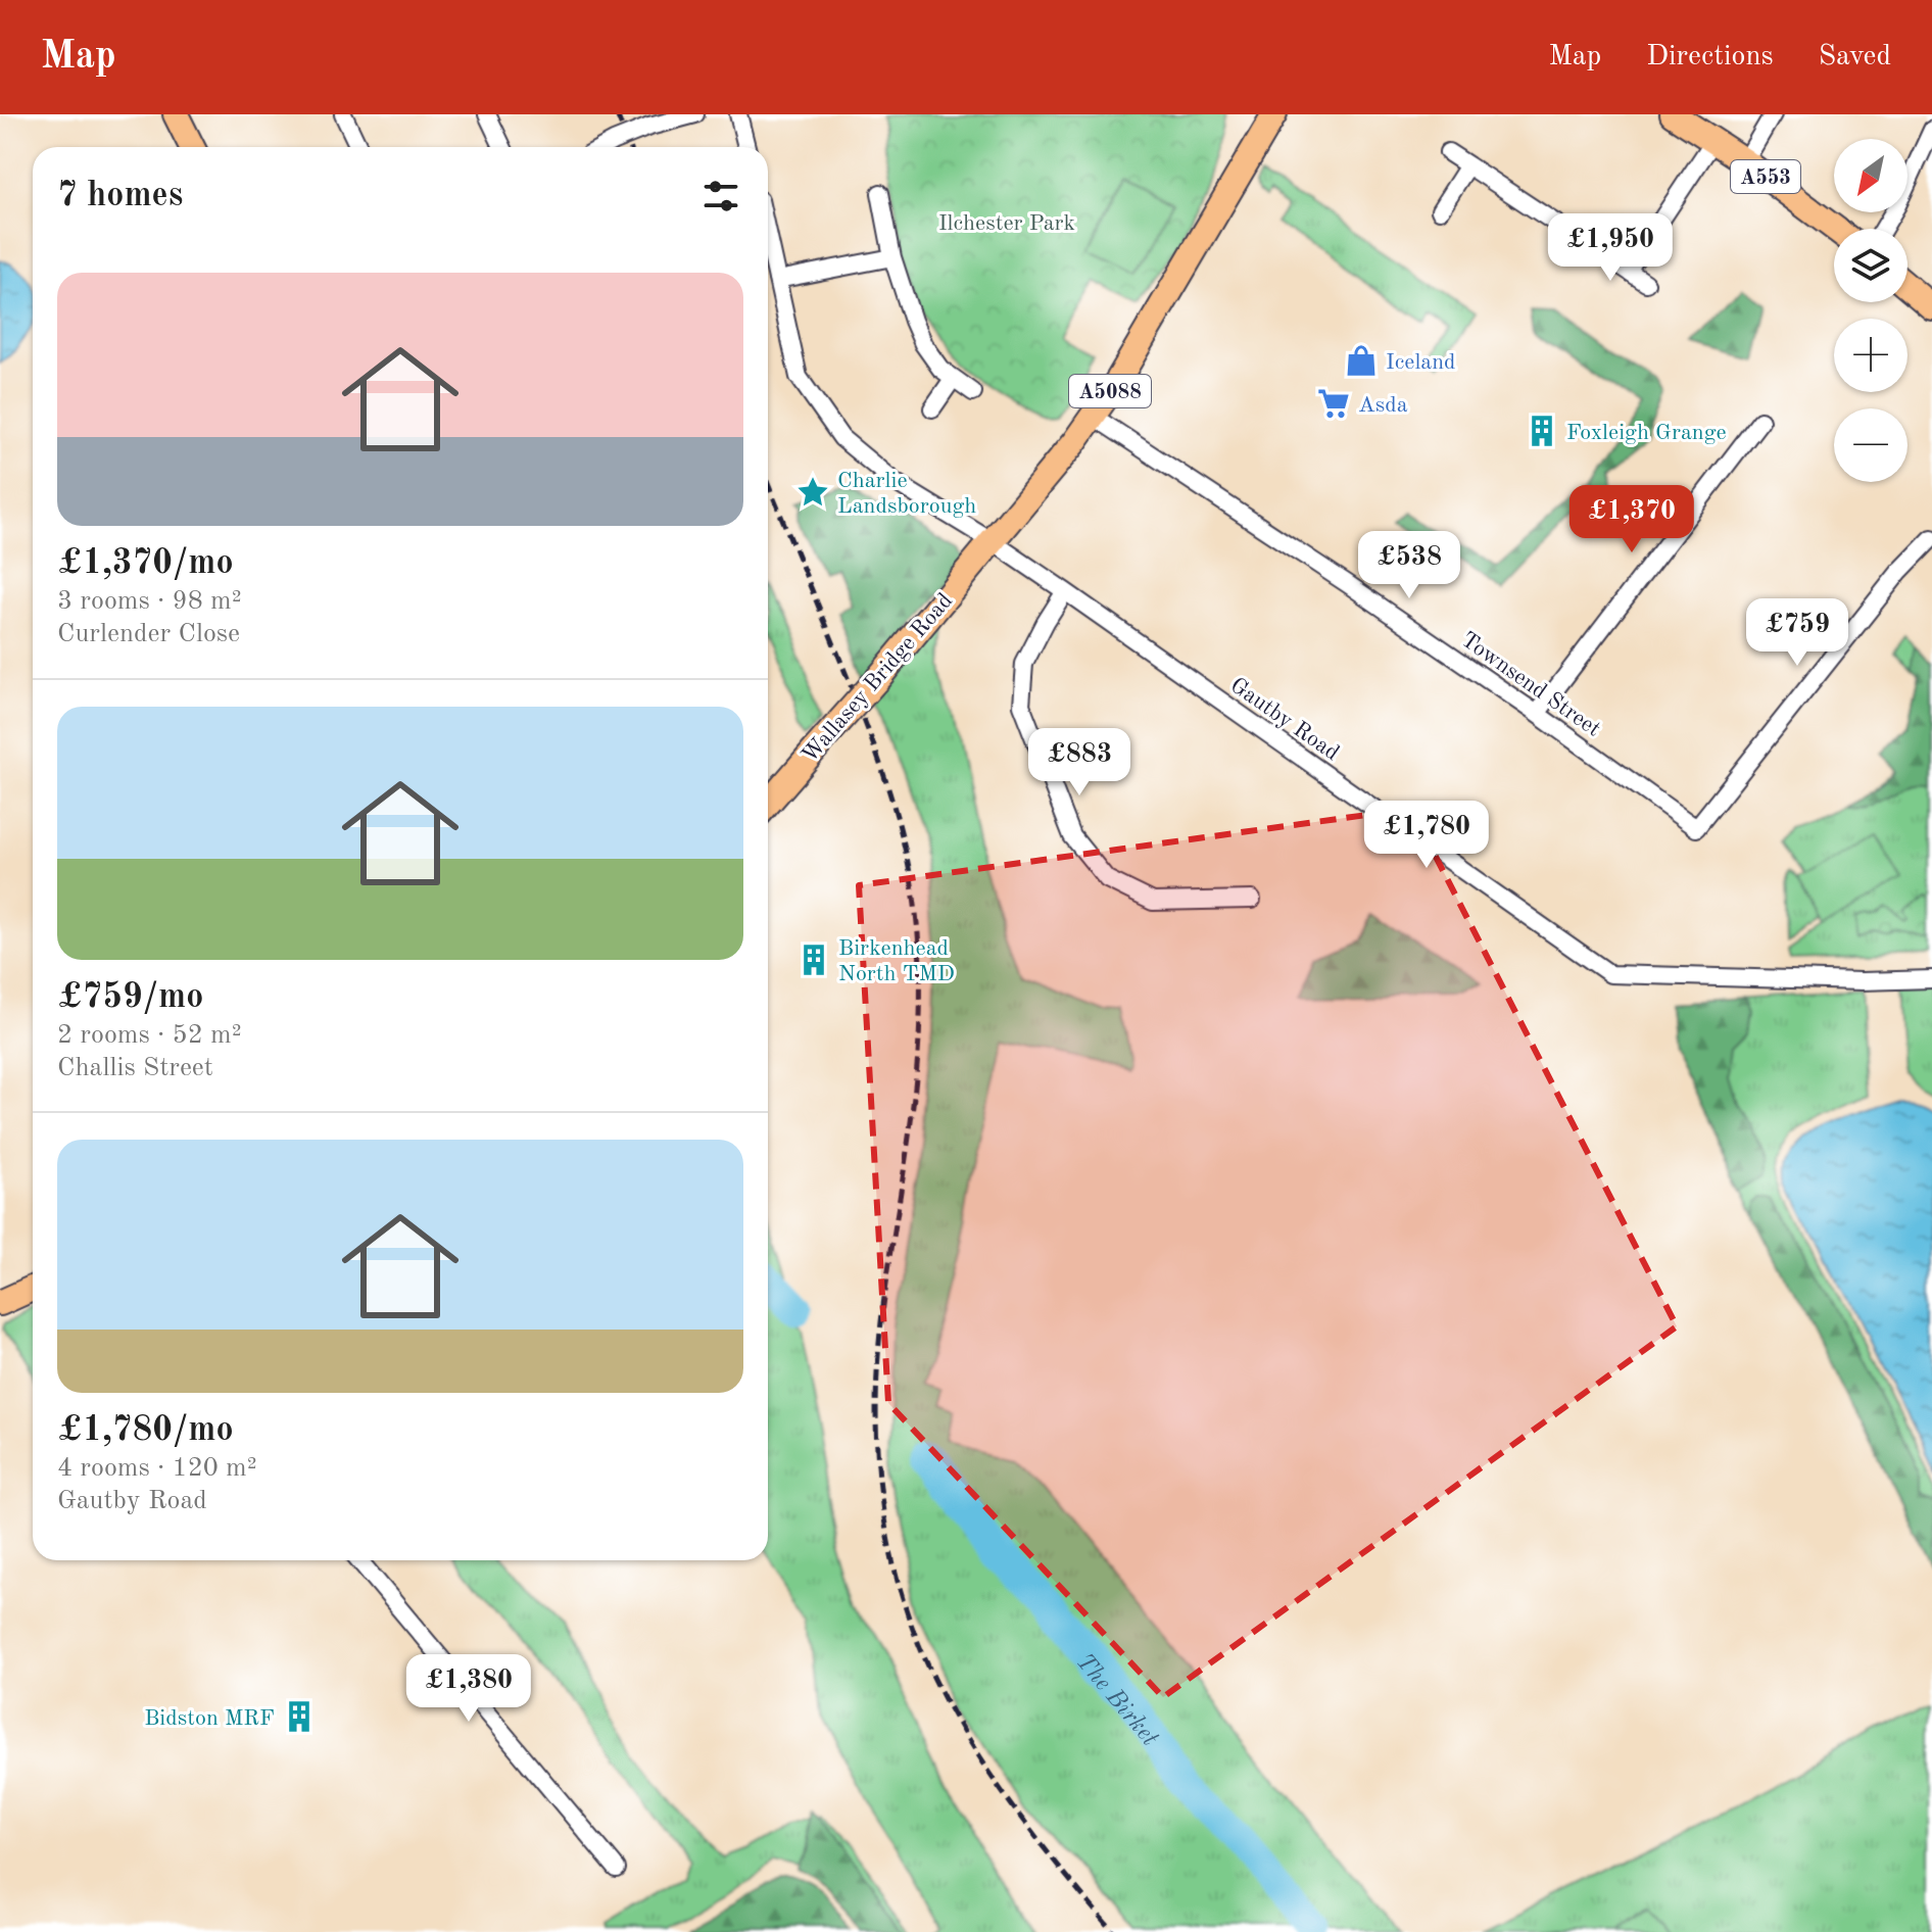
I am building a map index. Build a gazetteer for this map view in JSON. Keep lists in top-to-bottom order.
{
  "streets": {
    "main road": ["A553", "A5088", "Wallasey Bridge Road"],
    "street": ["Townsend Street", "Gautby Road"]
  },
  "crossings": [
    ["A5088", "Wallasey Bridge Road"],
    ["A5088", "Townsend Street"],
    ["A5088", "Gautby Road"],
    ["Wallasey Bridge Road", "Gautby Road"]
  ],
  "water": ["The Birket"],
  "parks": ["Ilchester Park"],
  "places": {
    "shop": ["Iceland"],
    "supermarket": ["Asda"],
    "building": ["Foxleigh Grange", "Birkenhead North TMD", "Bidston MRF"],
    "place": ["Charlie Landsborough"]
  },
  "north": "bottom left",
  "page": {
    "header": "Map",
    "nav": ["Map", "Directions", "Saved"],
    "map_buttons": ["+", "−"],
    "heading": "7 homes",
    "price": [
      "£1,950",
      "£1,370",
      "£538",
      "£759",
      "£883",
      "£1,780",
      "£1,380"
    ],
    "list": [
      {
        "name": "£1,370/mo",
        "note": "3 rooms · 98 m² · Curlender Close"
      },
      {
        "name": "£759/mo",
        "note": "2 rooms · 52 m² · Challis Street"
      },
      {
        "name": "£1,780/mo",
        "note": "4 rooms · 120 m² · Gautby Road"
      }
    ]
  }
}
